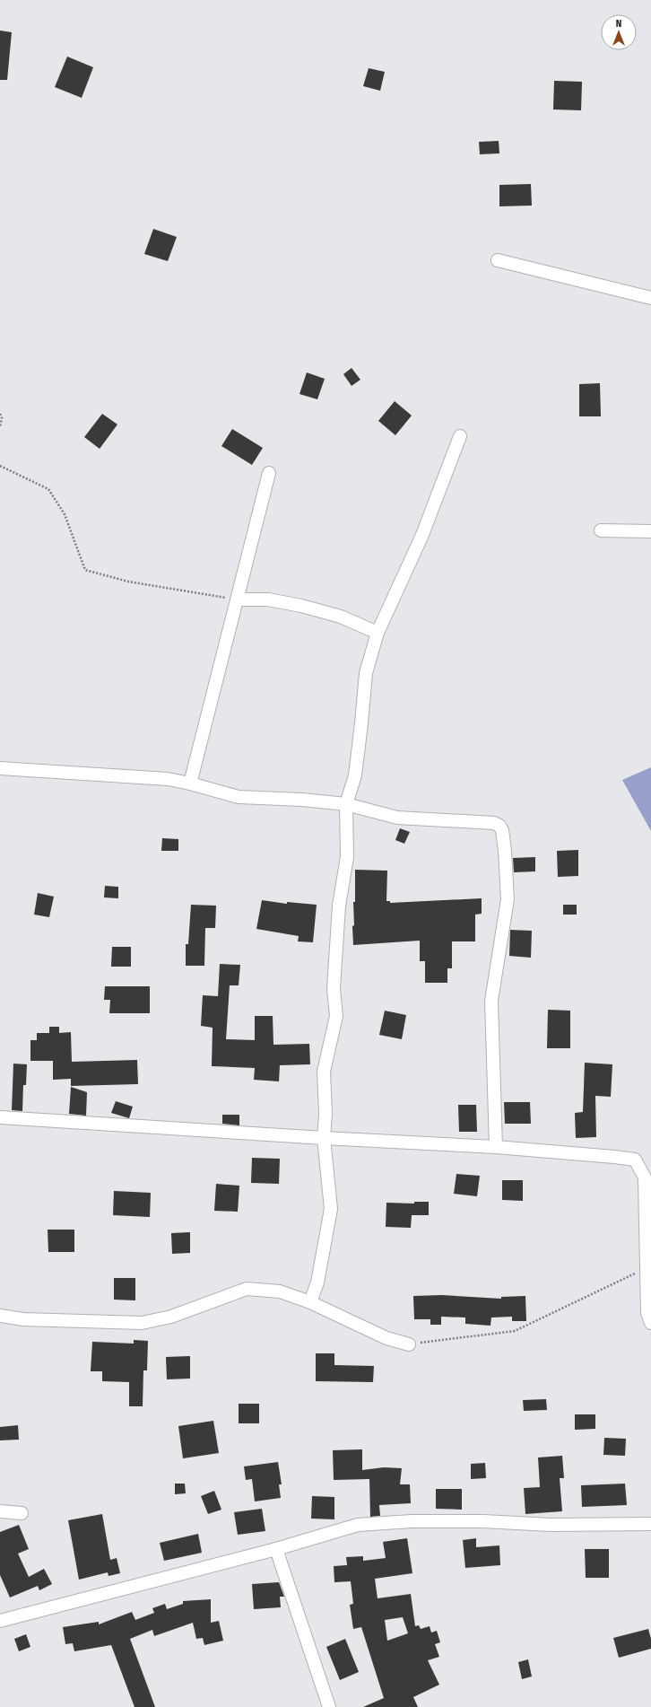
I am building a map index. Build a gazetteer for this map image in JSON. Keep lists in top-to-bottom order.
{
  "north": "top"
}
